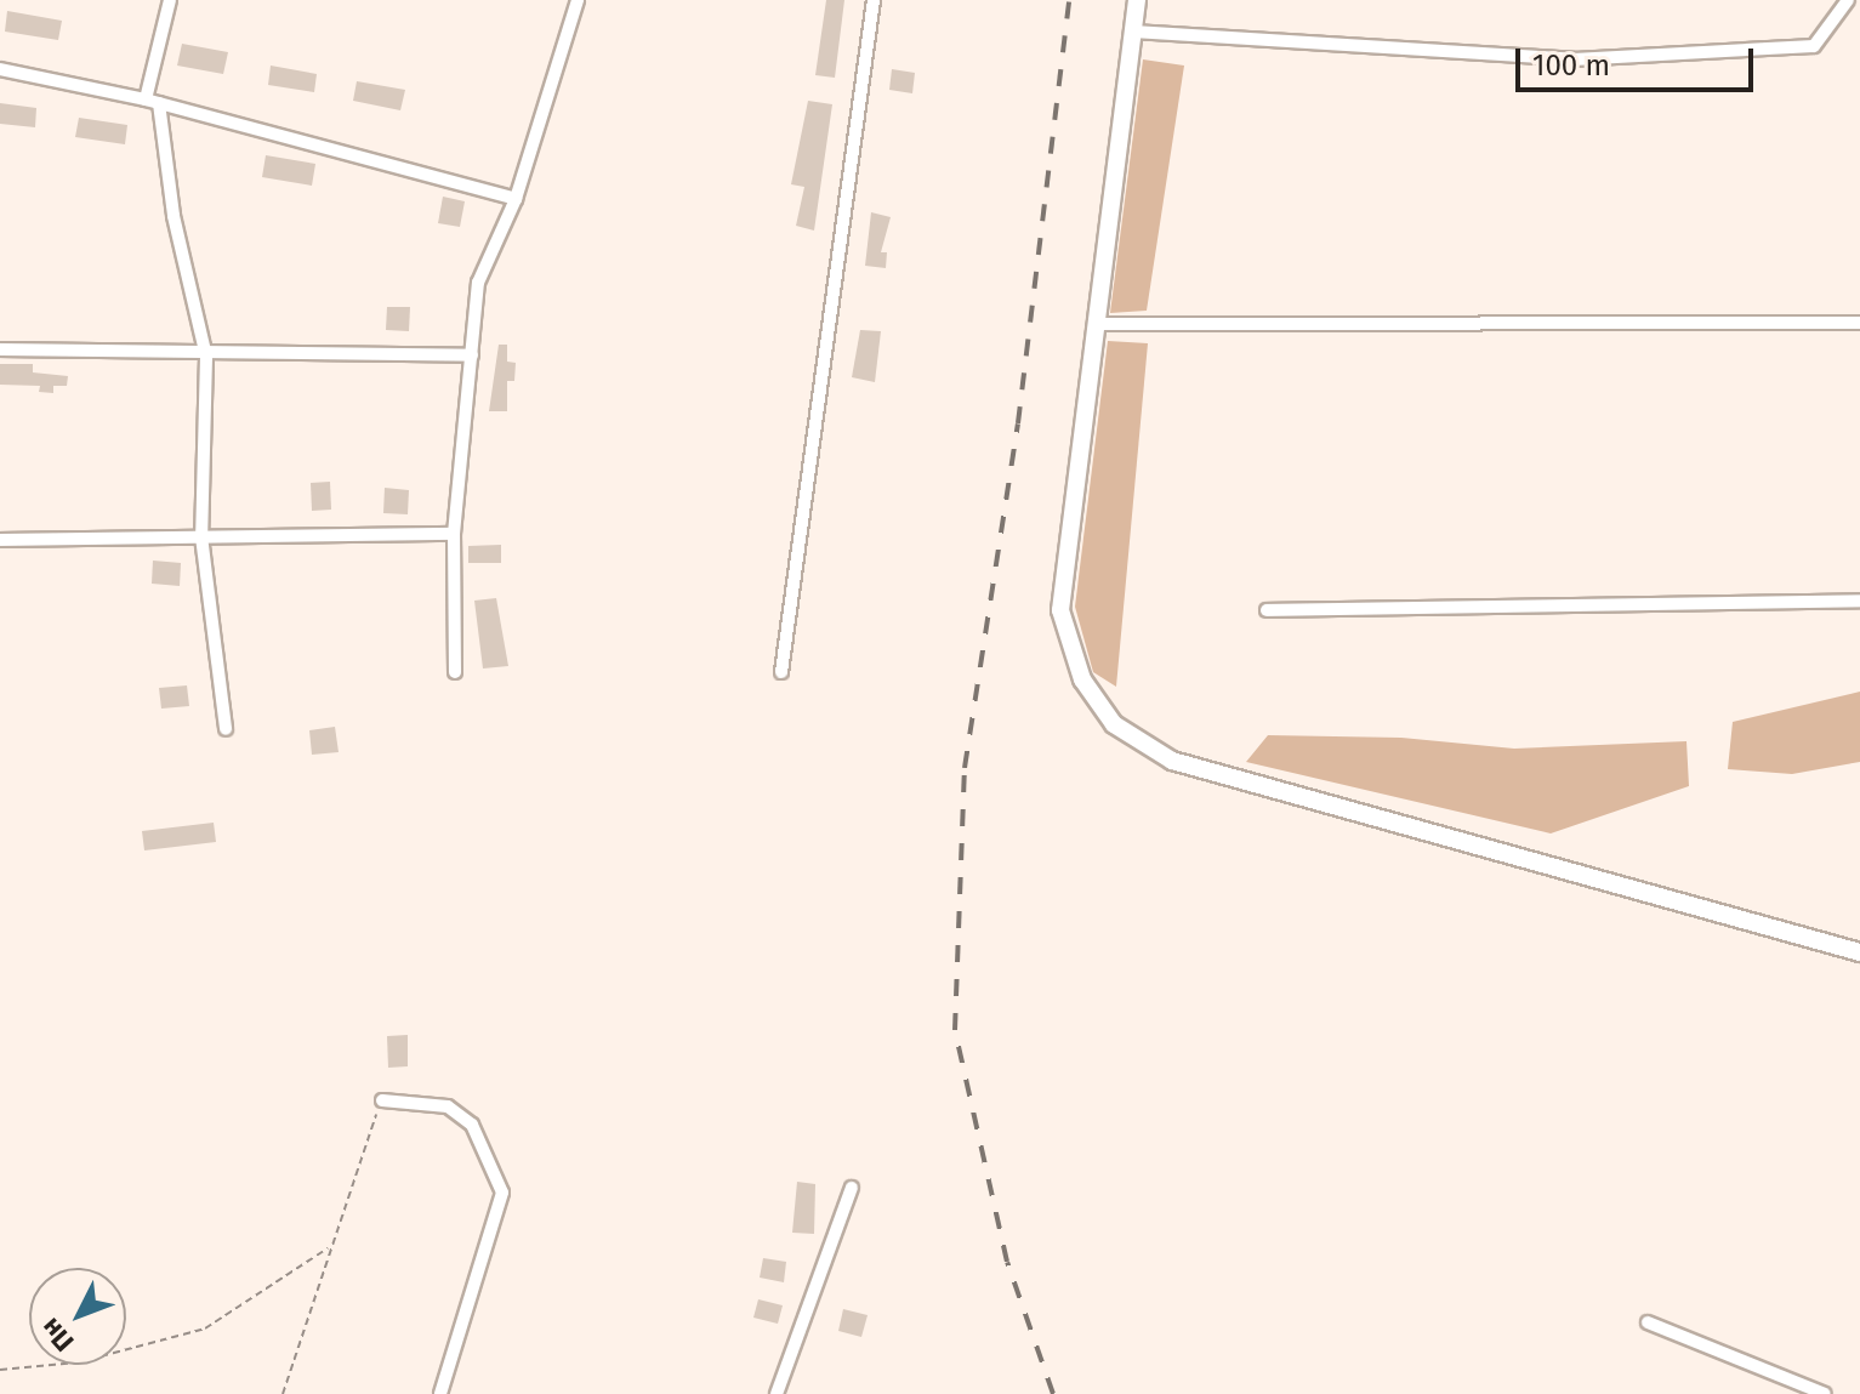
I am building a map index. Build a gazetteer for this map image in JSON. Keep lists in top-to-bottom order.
{
  "scale_bar": "100 m",
  "north": "bottom left"
}
